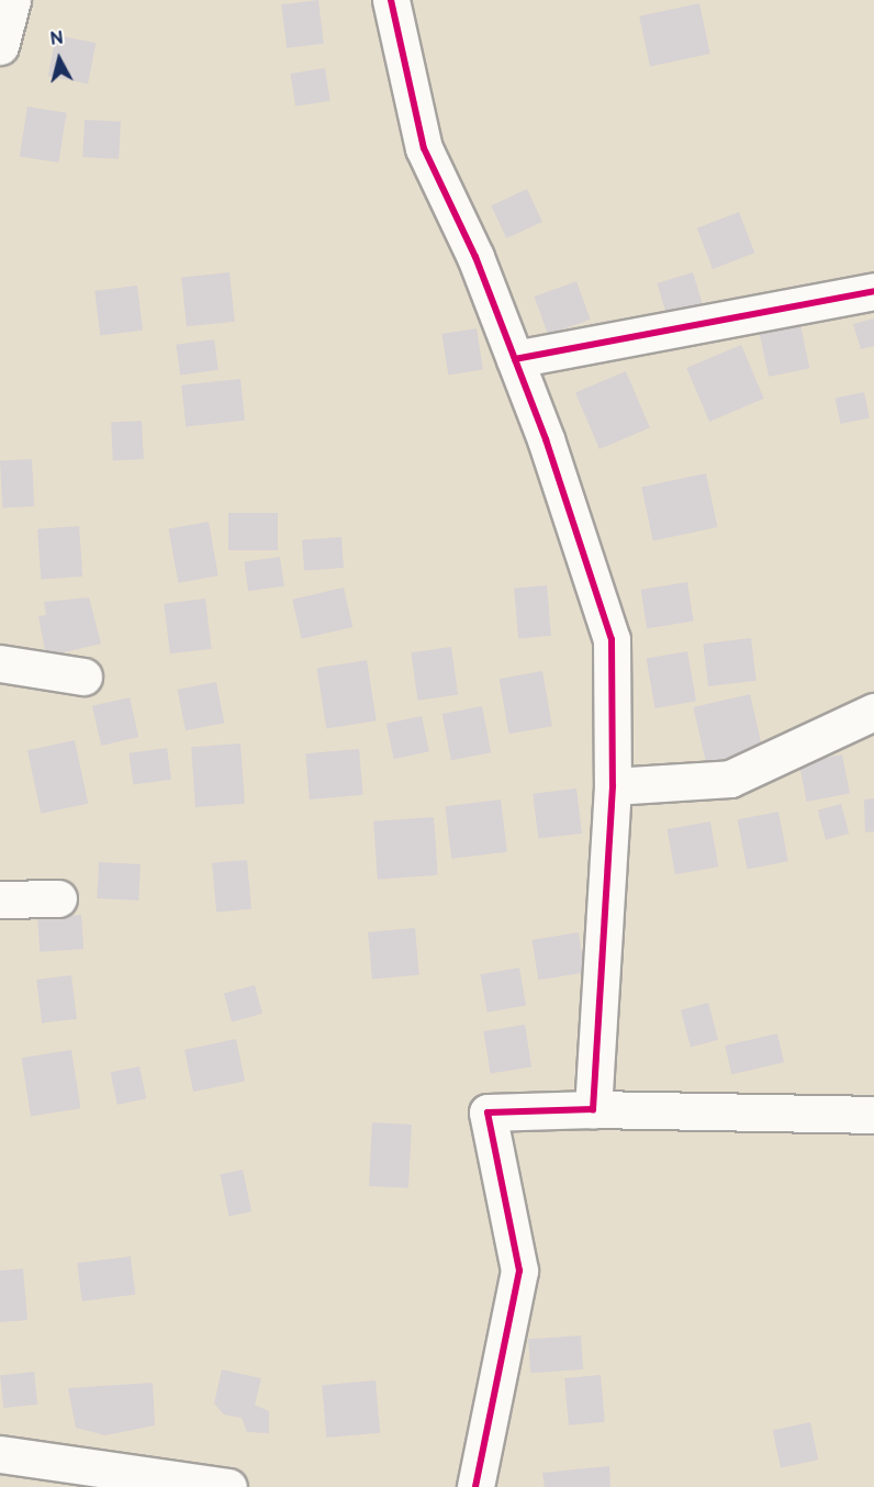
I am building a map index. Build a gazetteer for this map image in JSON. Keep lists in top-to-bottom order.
{
  "north": "top"
}
